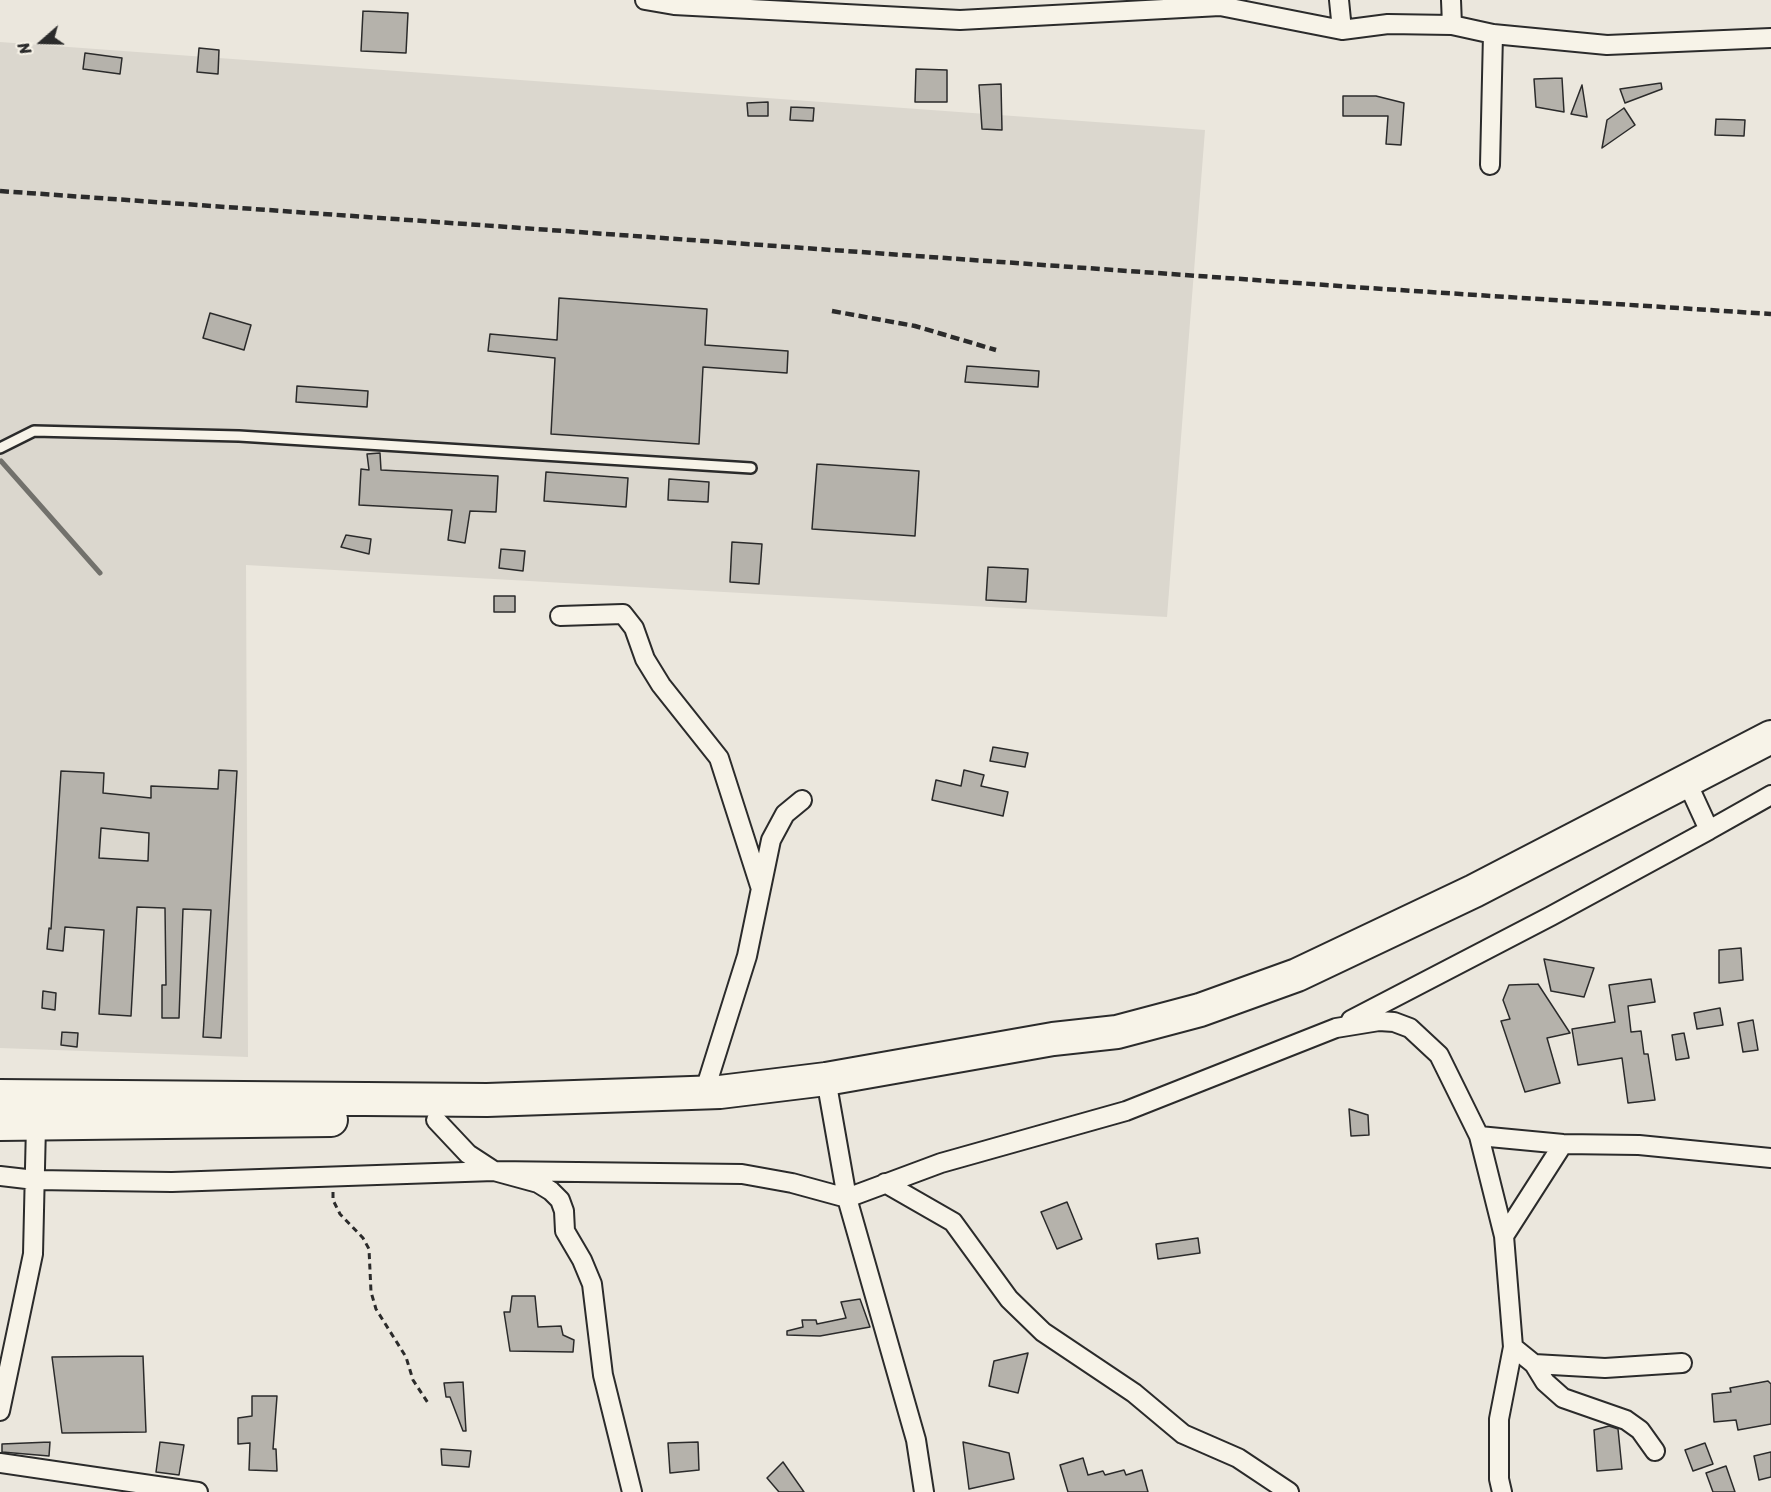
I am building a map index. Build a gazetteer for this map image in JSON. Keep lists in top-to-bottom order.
{
  "north": "left"
}
